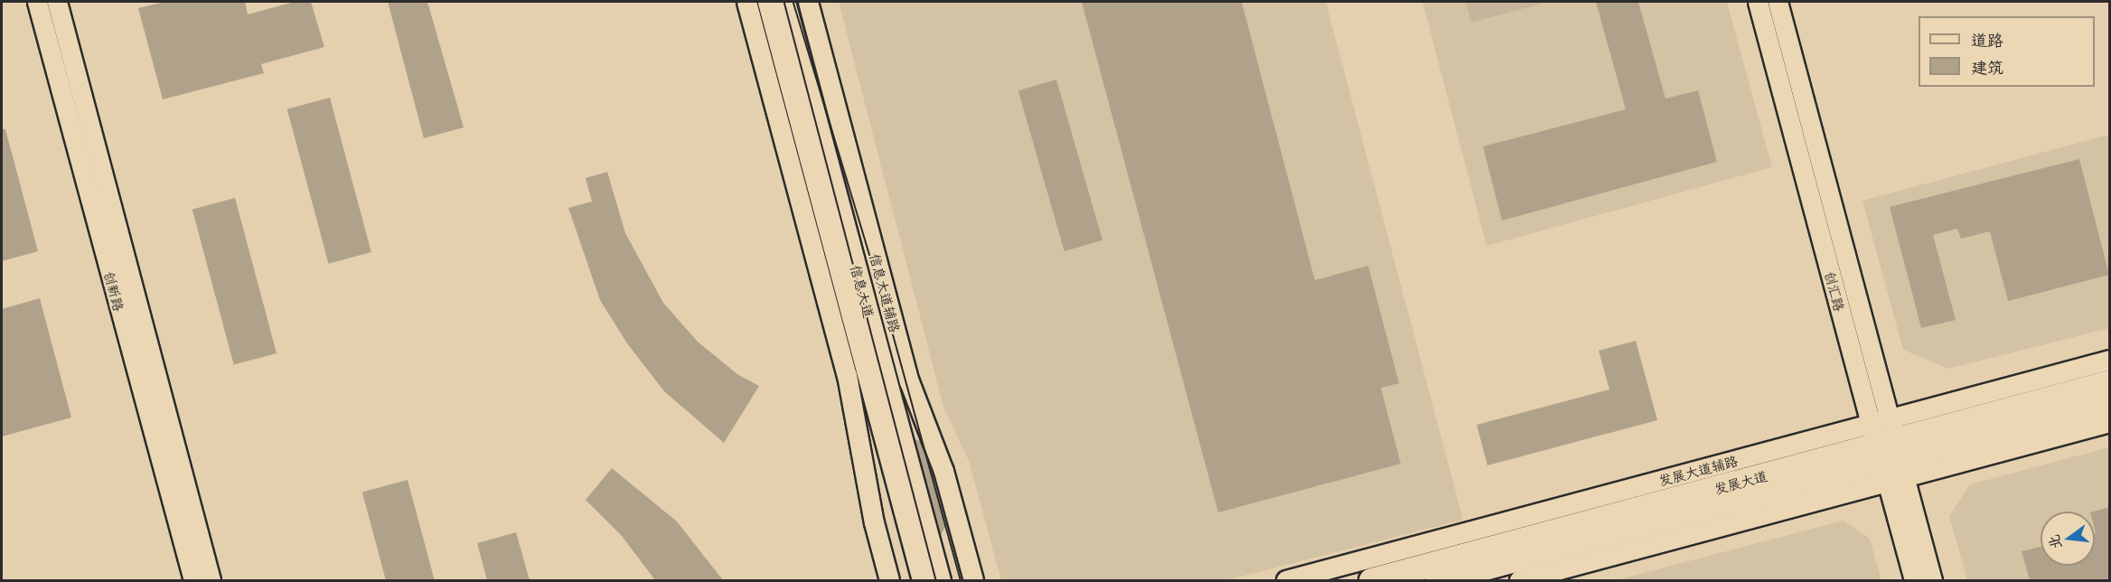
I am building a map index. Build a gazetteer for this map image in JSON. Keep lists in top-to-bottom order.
{
  "streets": {
    "main road": ["发展大道"],
    "street": [
      "创新路",
      "信息大道",
      "创汇路",
      "信息大道辅路",
      "发展大道辅路"
    ]
  },
  "crossings": [
    ["创汇路", "发展大道辅路"],
    ["创汇路", "发展大道"],
    ["发展大道辅路", "发展大道"]
  ],
  "legend": ["道路", "建筑"],
  "north": "left"
}
